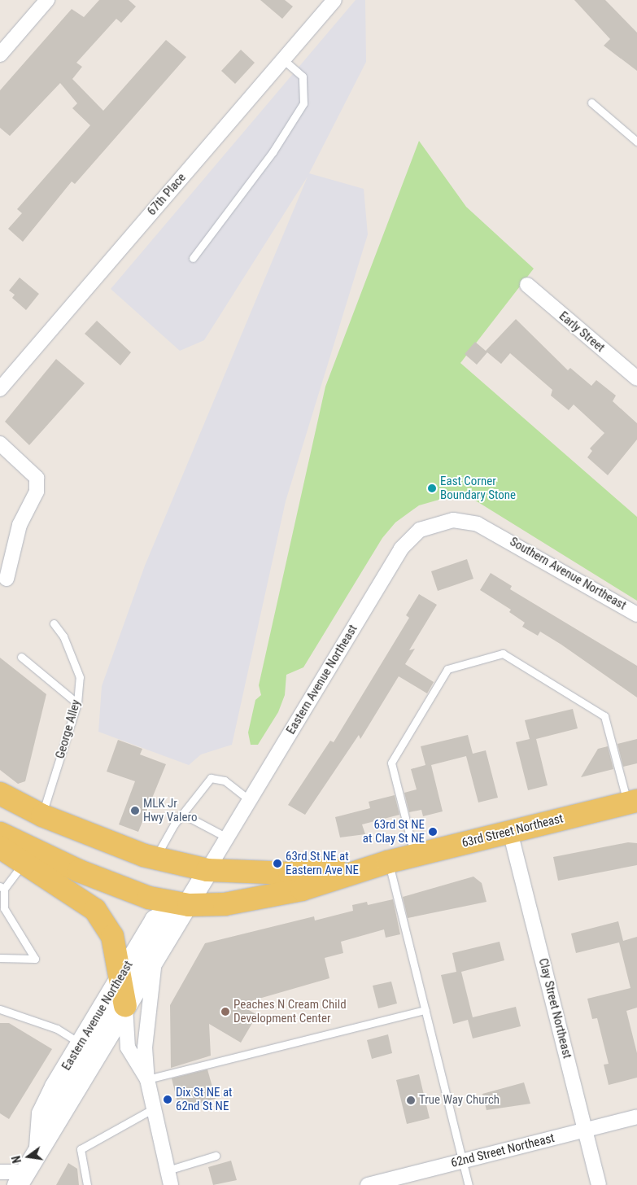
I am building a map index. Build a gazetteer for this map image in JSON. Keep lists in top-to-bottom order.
{
  "streets": {
    "main road": ["Eastern Avenue Northeast", "63rd Street Northeast"],
    "street": [
      "67th Place",
      "Early Street",
      "Southern Avenue Northeast",
      "Clay Street Northeast",
      "62nd Street Northeast"
    ],
    "lane": ["George Alley"]
  },
  "crossings": [
    ["Southern Avenue Northeast", "Eastern Avenue Northeast"],
    ["Eastern Avenue Northeast", "63rd Street Northeast"],
    ["George Alley", "63rd Street Northeast"],
    ["63rd Street Northeast", "Clay Street Northeast"],
    ["Clay Street Northeast", "62nd Street Northeast"]
  ],
  "places": [
    "East Corner Boundary Stone",
    "MLK Jr Hwy Valero",
    "63rd St NE at Clay St NE",
    "63rd St NE at Eastern Ave NE",
    "Peaches N Cream Child Development Center",
    "Dix St NE at 62nd St NE",
    "True Way Church"
  ],
  "north": "left"
}
